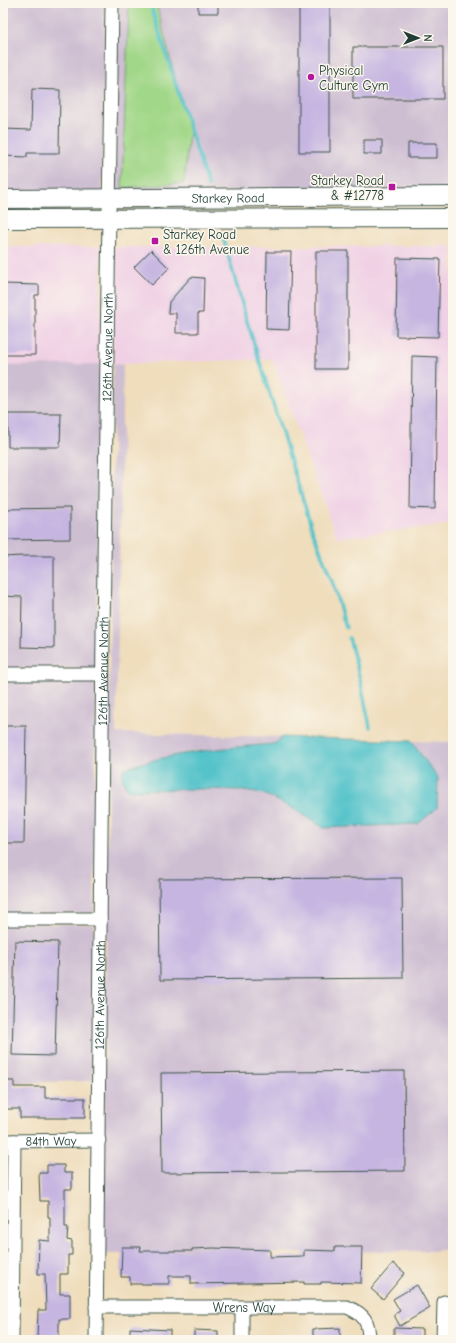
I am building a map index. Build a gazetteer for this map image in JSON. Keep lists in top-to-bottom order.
{
  "streets": {
    "main road": ["Starkey Road"],
    "street": ["126th Avenue North", "84th Way", "Wrens Way"]
  },
  "crossings": [
    ["Starkey Road", "126th Avenue North"],
    ["126th Avenue North", "84th Way"],
    ["126th Avenue North", "Wrens Way"]
  ],
  "places": {
    "other": ["Physical Culture Gym"],
    "transit": ["Starkey Road & #12778", "Starkey Road & 126th Avenue"]
  },
  "north": "right"
}
